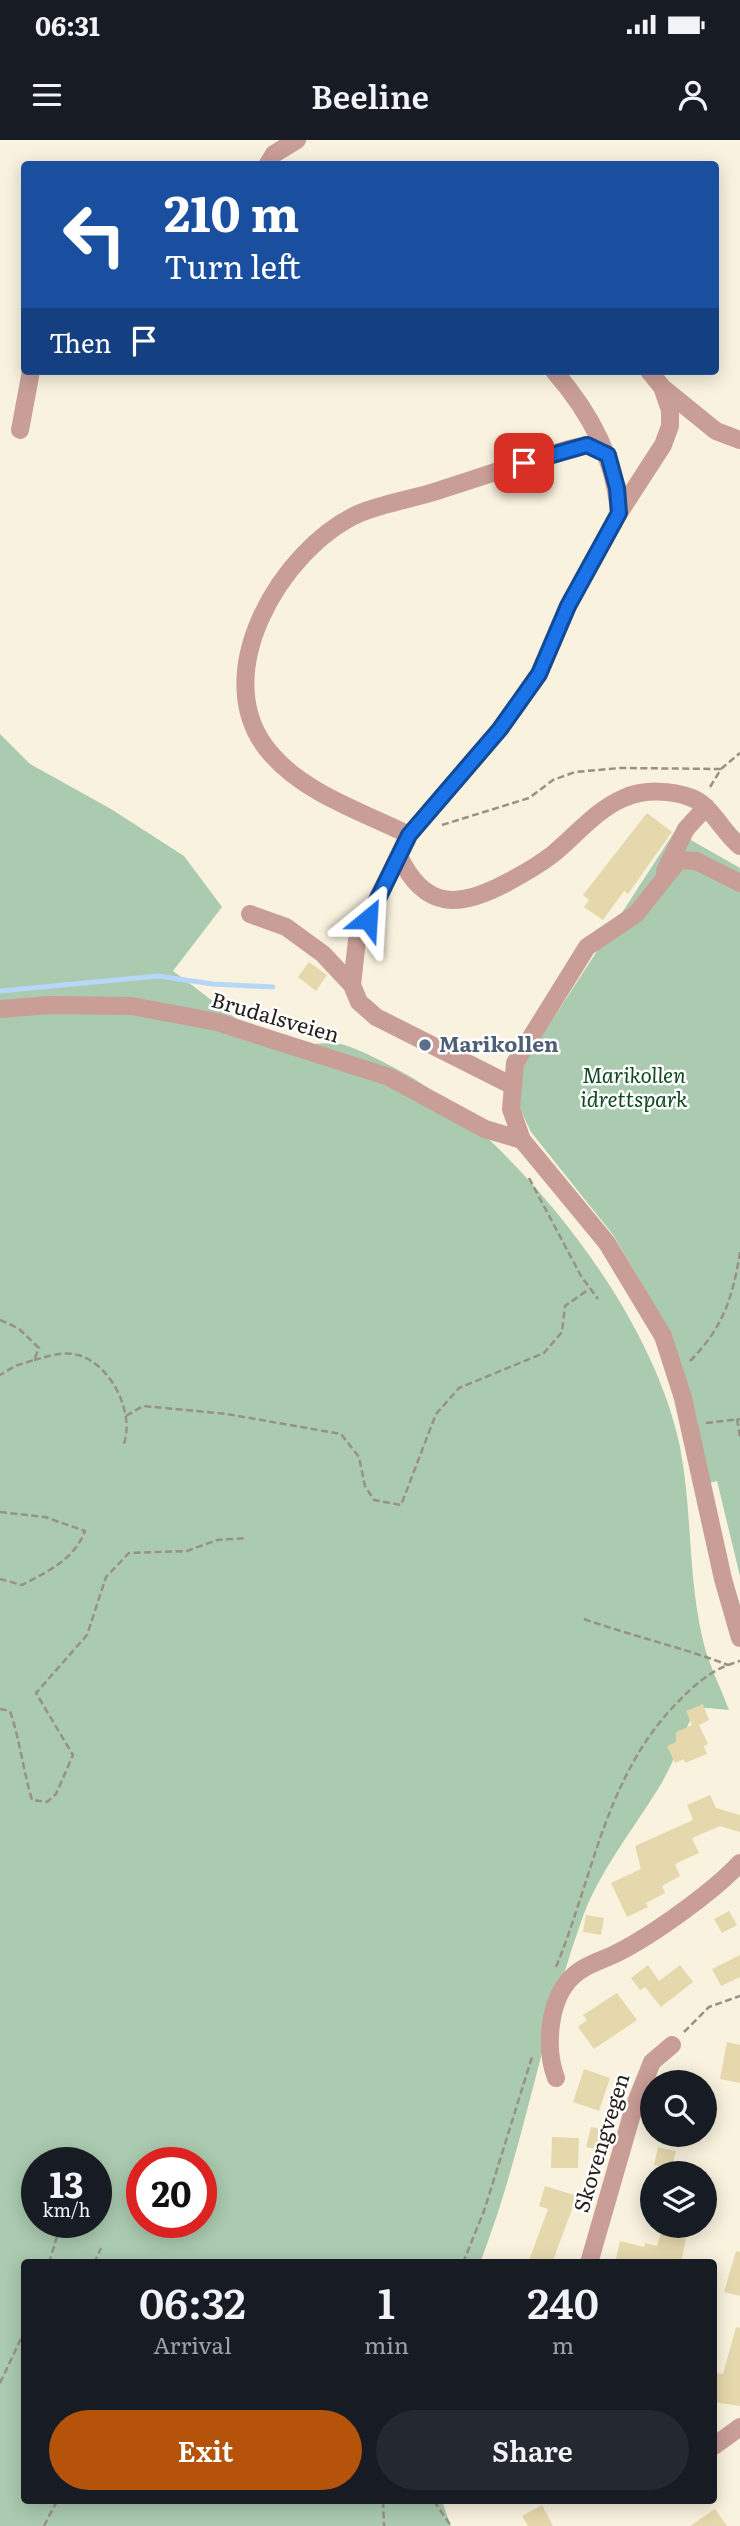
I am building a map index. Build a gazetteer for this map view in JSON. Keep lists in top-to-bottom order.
{
  "streets": {
    "street": ["Brudalsveien", "Skovengvegen"]
  },
  "parks": ["Marikollen idrettspark"],
  "places": ["Marikollen"],
  "page": {
    "status": "06:31",
    "header": "Beeline",
    "turn": ["210 m", "Turn left"],
    "then": "Then",
    "speed": "13 km/h",
    "limit": "20",
    "eta": [
      "06:32",
      "Arrival",
      "1",
      "min",
      "240",
      "m"
    ],
    "buttons": ["Exit", "Share"]
  }
}
